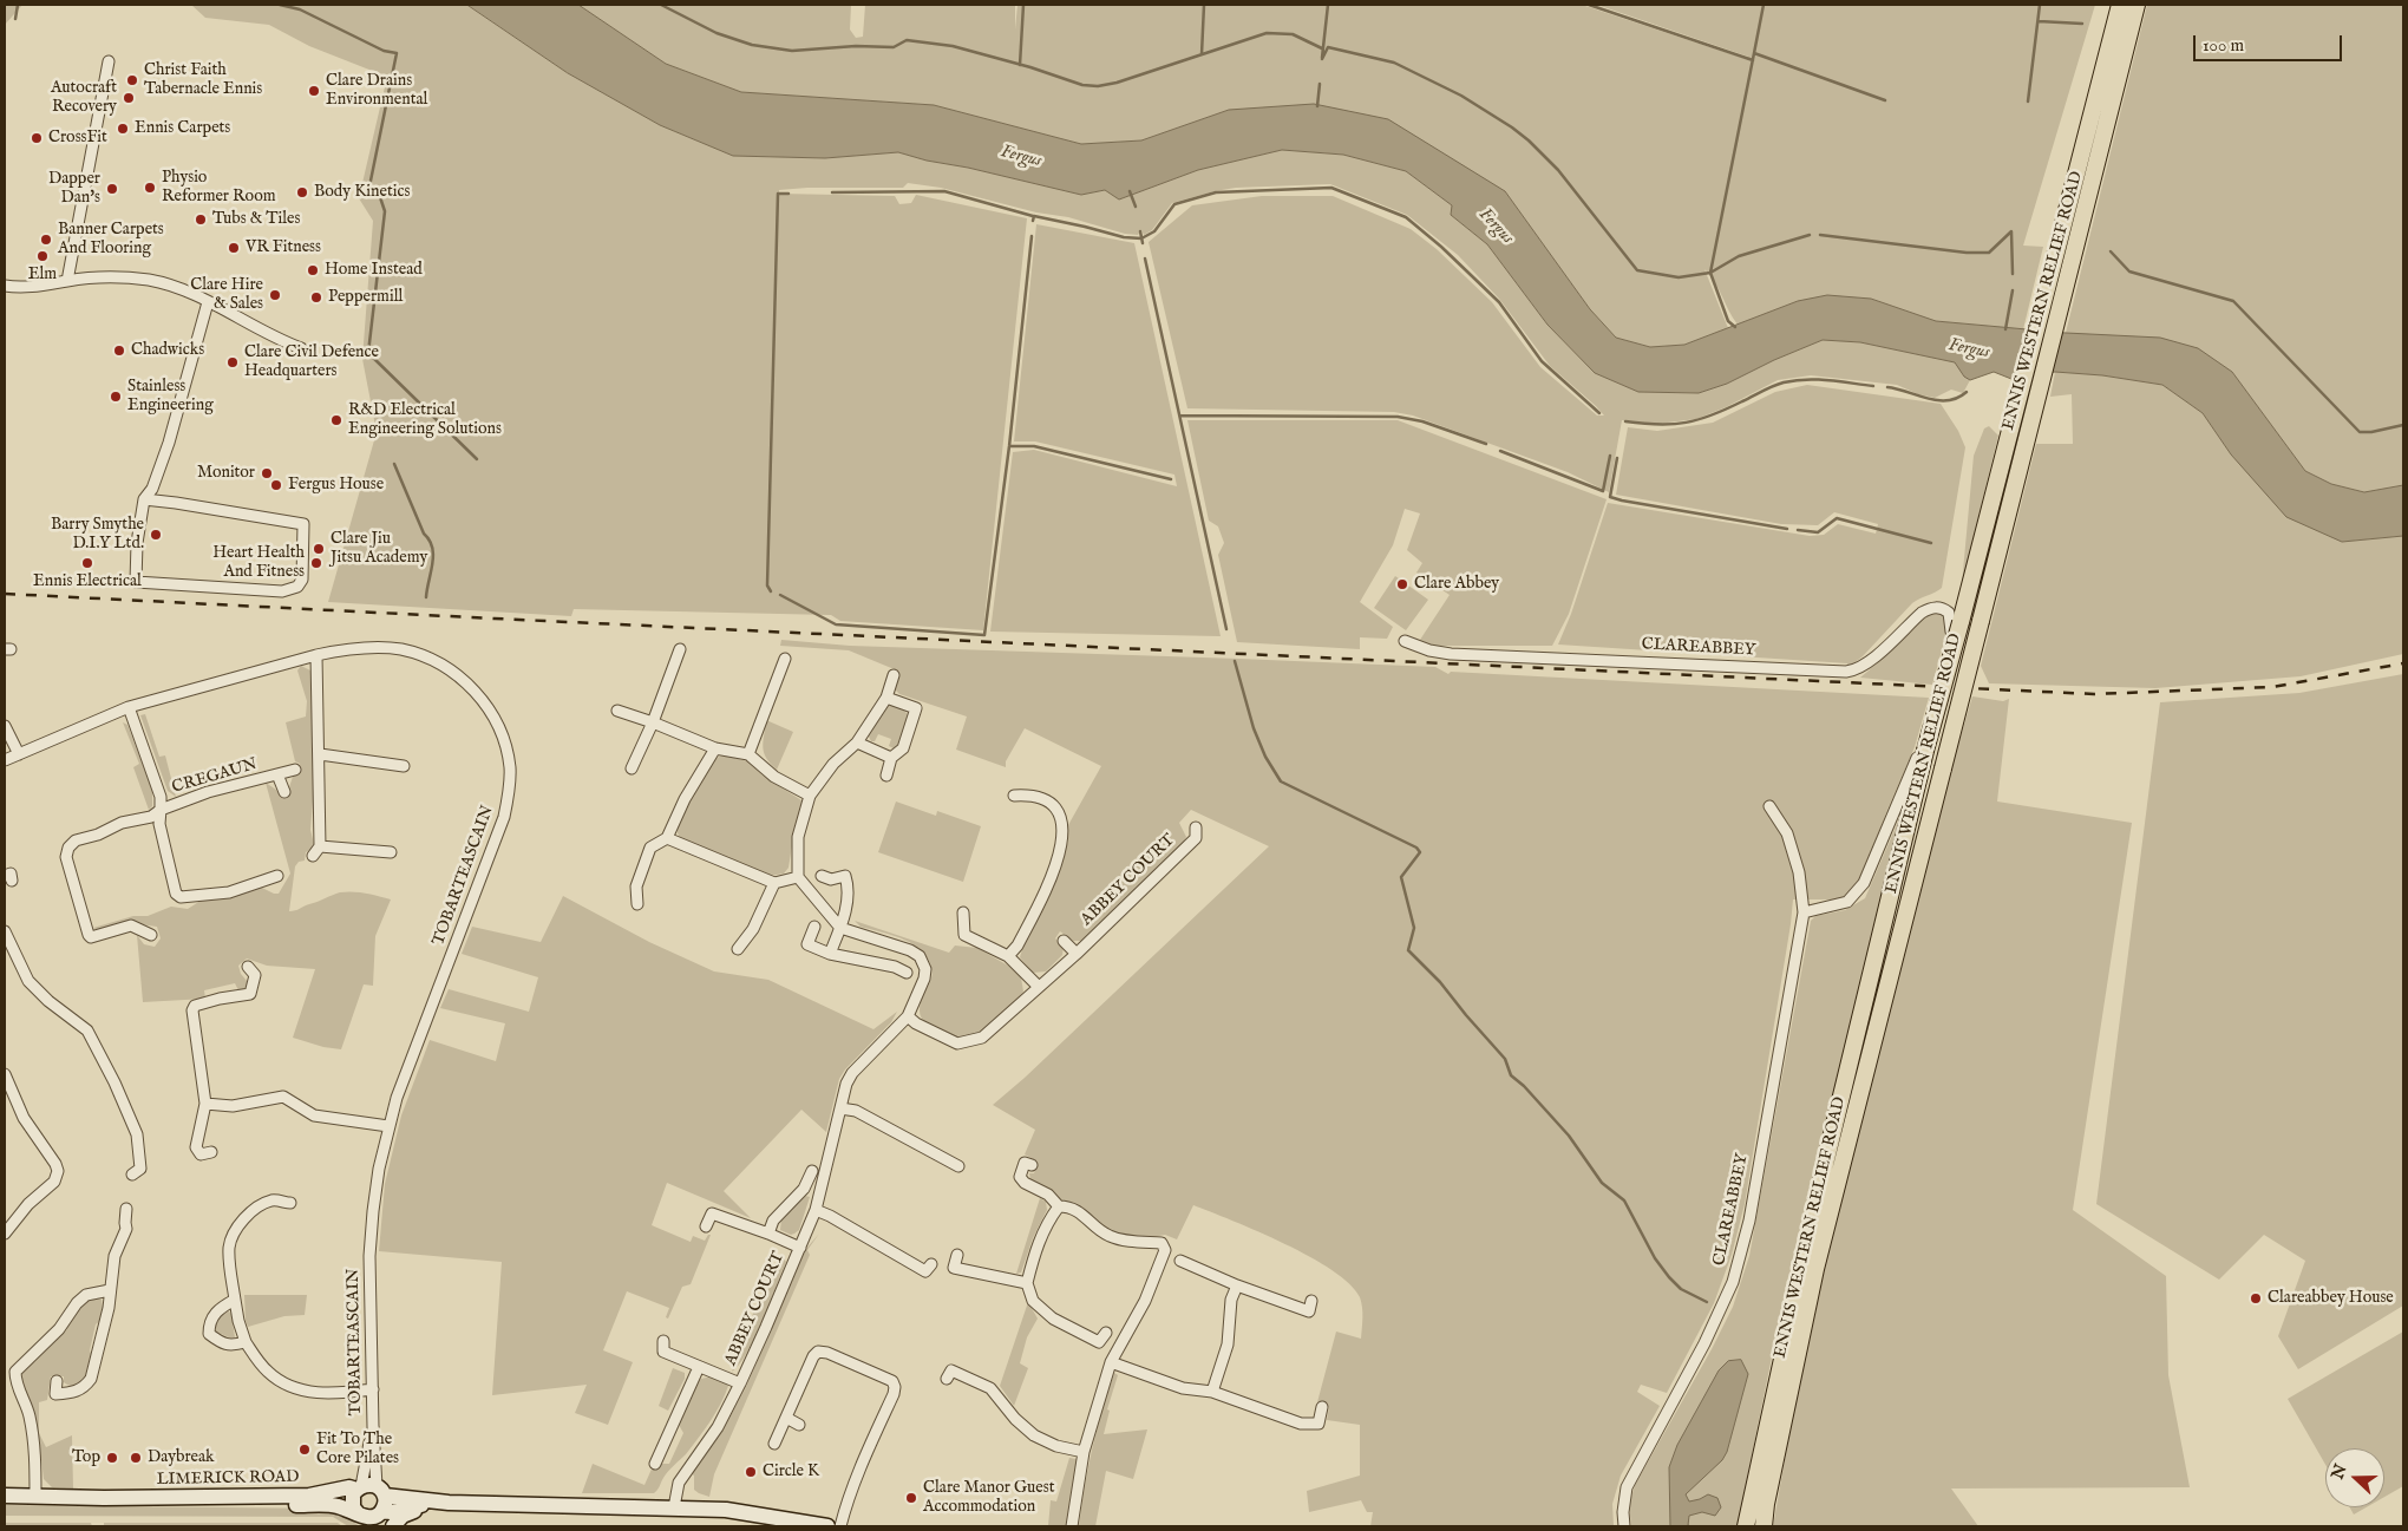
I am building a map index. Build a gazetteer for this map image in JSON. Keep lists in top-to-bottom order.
{
  "streets": {
    "main road": ["ENNIS WESTERN RELIEF ROAD", "LIMERICK ROAD"],
    "street": [
      "CLAREABBEY",
      "CREGAUN",
      "TOBARTEASCAIN",
      "ABBEY COURT"
    ]
  },
  "crossings": [
    ["ENNIS WESTERN RELIEF ROAD", "CLAREABBEY"],
    ["CREGAUN", "TOBARTEASCAIN"],
    ["TOBARTEASCAIN", "LIMERICK ROAD"],
    ["ABBEY COURT", "LIMERICK ROAD"]
  ],
  "water": ["Fergus"],
  "places": [
    "Christ Faith Tabernacle Ennis",
    "Clare Drains Environmental",
    "Autocraft Recovery",
    "Ennis Carpets",
    "CrossFit",
    "Physio Reformer Room",
    "Dapper Dan's",
    "Body Kinetics",
    "Tubs & Tiles",
    "Banner Carpets And Flooring",
    "VR Fitness",
    "Elm",
    "Home Instead",
    "Clare Hire & Sales",
    "Peppermill",
    "Chadwicks",
    "Clare Civil Defence Headquarters",
    "Stainless Engineering",
    "R&D Electrical Engineering Solutions",
    "Monitor",
    "Fergus House",
    "Barry Smythe D.I.Y Ltd.",
    "Clare Jiu Jitsu Academy",
    "Ennis Electrical",
    "Heart Health And Fitness",
    "Clare Abbey",
    "Clareabbey House",
    "Fit To The Core Pilates",
    "Top",
    "Daybreak",
    "Circle K",
    "Clare Manor Guest Accommodation"
  ],
  "scale_bar": "100 m",
  "north": "left"
}
